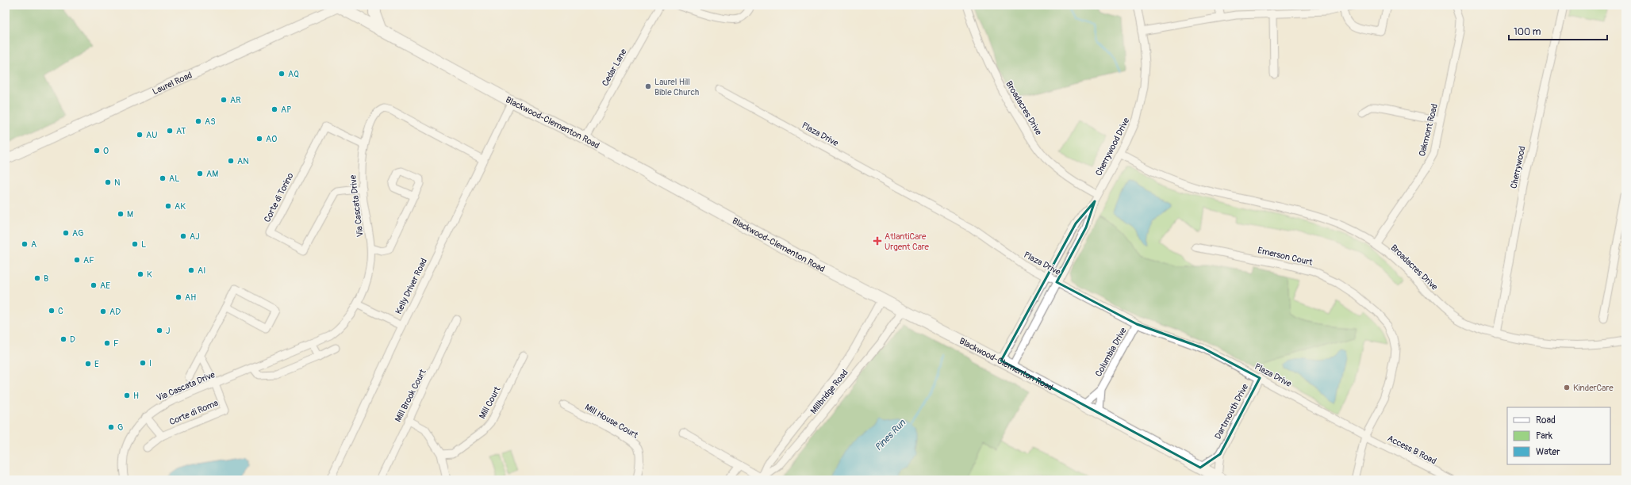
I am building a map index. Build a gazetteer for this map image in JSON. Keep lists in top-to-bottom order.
{
  "streets": {
    "main road": ["Laurel Road", "Blackwood-Clementon Road"],
    "street": [
      "Cedar Lane",
      "Broadacres Drive",
      "Oakmont Road",
      "Plaza Drive",
      "Cherrywood Drive",
      "Cherrywood",
      "Corte di Torino",
      "Via Cascata Drive",
      "Emerson Court",
      "Kelly Driver Road",
      "Columbia Drive",
      "Millbridge Road",
      "Mill Brook Court",
      "Mill Court",
      "Dartmouth Drive",
      "Corte di Roma",
      "Mill House Court",
      "Access B Road"
    ]
  },
  "crossings": [
    ["Cedar Lane", "Blackwood-Clementon Road"],
    ["Laurel Road", "Blackwood-Clementon Road"],
    ["Broadacres Drive", "Oakmont Road"],
    ["Broadacres Drive", "Cherrywood Drive"],
    ["Broadacres Drive", "Cherrywood"],
    ["Blackwood-Clementon Road", "Cherrywood Drive"],
    ["Blackwood-Clementon Road", "Kelly Driver Road"],
    ["Blackwood-Clementon Road", "Columbia Drive"],
    ["Blackwood-Clementon Road", "Millbridge Road"],
    ["Blackwood-Clementon Road", "Dartmouth Drive"],
    ["Plaza Drive", "Cherrywood Drive"],
    ["Plaza Drive", "Emerson Court"],
    ["Plaza Drive", "Columbia Drive"],
    ["Plaza Drive", "Dartmouth Drive"],
    ["Plaza Drive", "Access B Road"],
    ["Corte di Torino", "Via Cascata Drive"],
    ["Via Cascata Drive", "Kelly Driver Road"],
    ["Via Cascata Drive", "Corte di Roma"],
    ["Emerson Court", "Access B Road"]
  ],
  "water": ["Pines Run"],
  "places": {
    "other": [
      "AQ",
      "Laurel Hill Bible Church",
      "AR",
      "AP",
      "AS",
      "AT",
      "AU",
      "AO",
      "O",
      "AN",
      "AM",
      "AL",
      "N",
      "AK",
      "M",
      "AG",
      "AJ",
      "A",
      "L",
      "AF",
      "AI",
      "K",
      "B",
      "AE",
      "AH",
      "C",
      "AD",
      "J",
      "D",
      "F",
      "I",
      "E",
      "KinderCare",
      "H",
      "G"
    ],
    "health": ["AtlantiCare Urgent Care"]
  },
  "legend": ["Road", "Park", "Water"],
  "scale_bar": "100 m"
}
